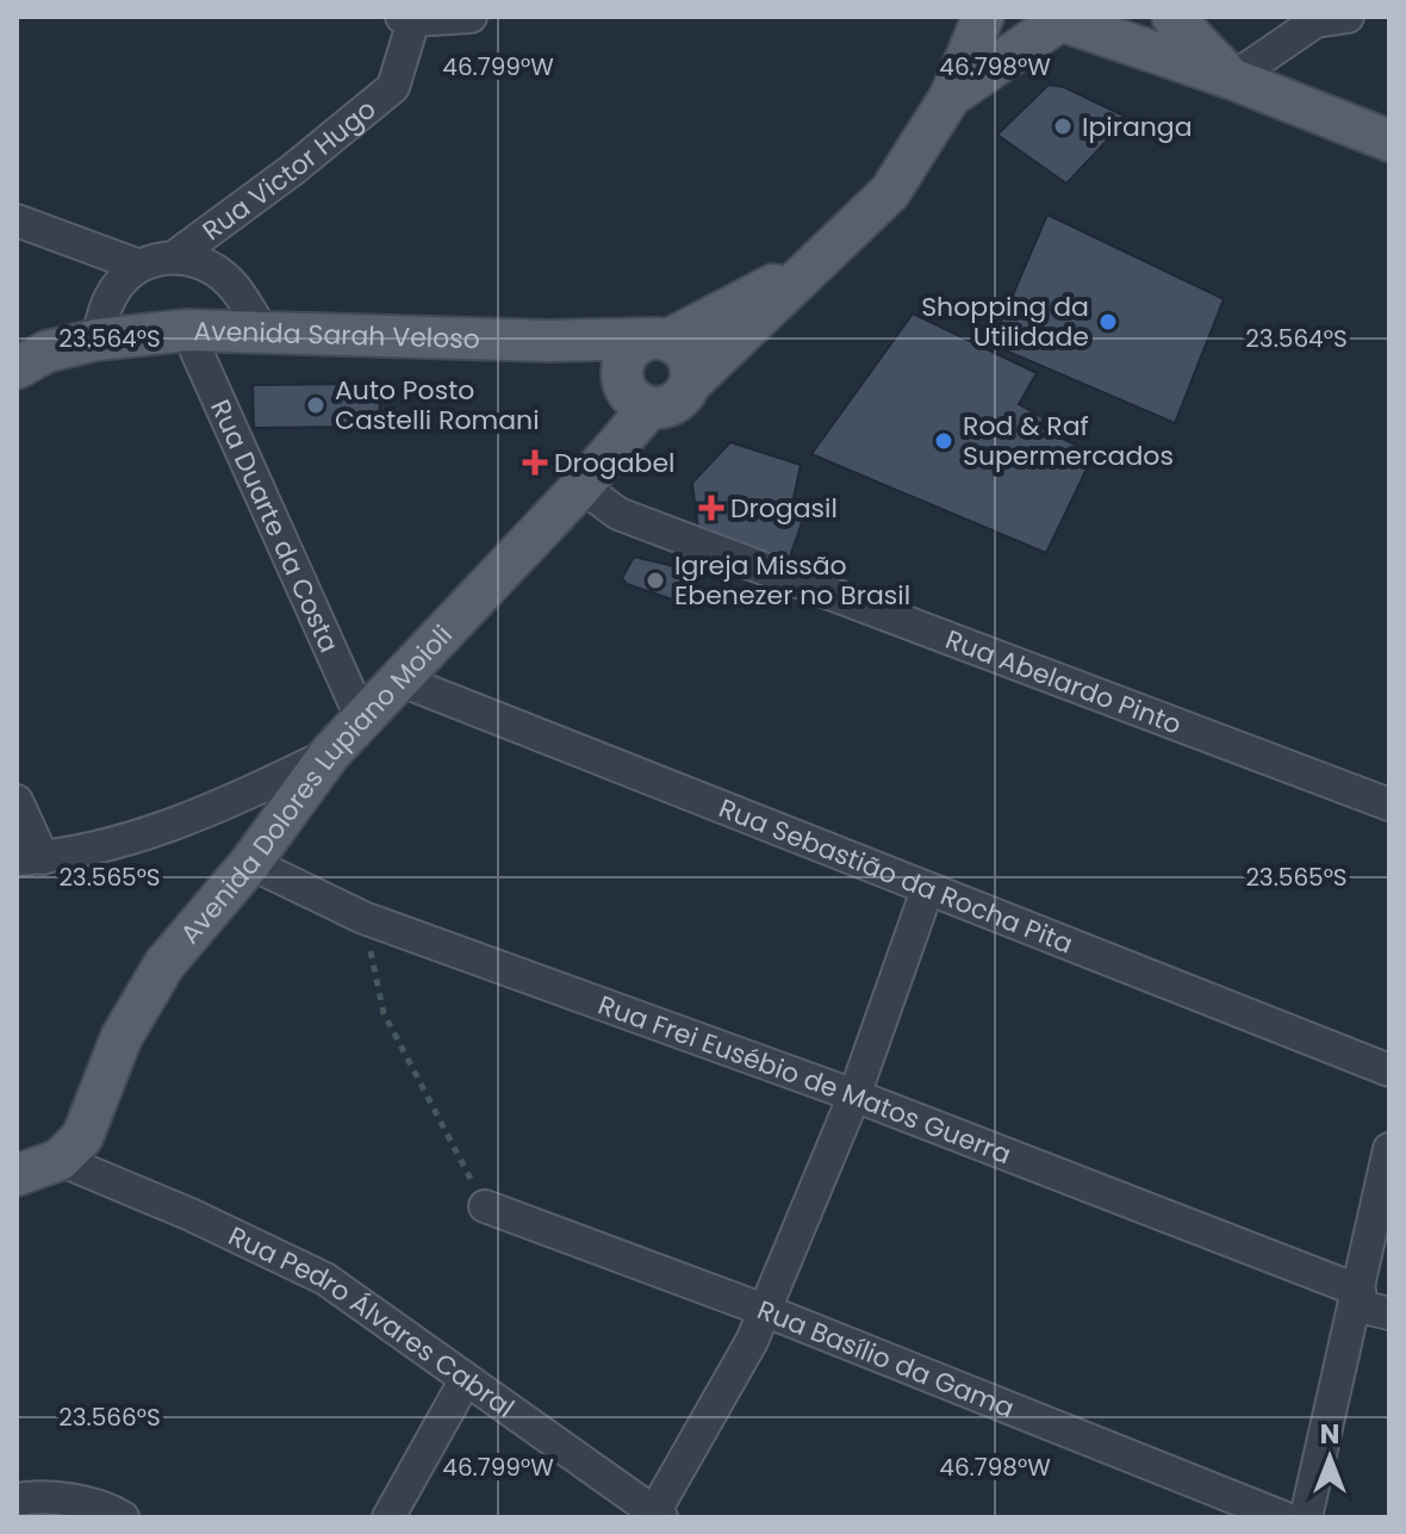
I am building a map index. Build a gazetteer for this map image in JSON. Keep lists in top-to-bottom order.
{
  "streets": {
    "main road": ["Avenida Sarah Veloso", "Avenida Dolores Lupiano Moioli"],
    "street": [
      "Rua Victor Hugo",
      "Rua Duarte da Costa",
      "Rua Abelardo Pinto",
      "Rua Sebastião da Rocha Pita",
      "Rua Frei Eusébio de Matos Guerra",
      "Rua Pedro Álvares Cabral",
      "Rua Basílio da Gama"
    ]
  },
  "crossings": [
    ["Avenida Sarah Veloso", "Rua Duarte da Costa"],
    ["Avenida Sarah Veloso", "Avenida Dolores Lupiano Moioli"],
    ["Rua Duarte da Costa", "Avenida Dolores Lupiano Moioli"],
    ["Rua Abelardo Pinto", "Avenida Dolores Lupiano Moioli"],
    ["Avenida Dolores Lupiano Moioli", "Rua Sebastião da Rocha Pita"],
    ["Avenida Dolores Lupiano Moioli", "Rua Frei Eusébio de Matos Guerra"],
    ["Avenida Dolores Lupiano Moioli", "Rua Pedro Álvares Cabral"]
  ],
  "places": {
    "other": [
      "Ipiranga",
      "Shopping da Utilidade",
      "Auto Posto Castelli Romani",
      "Rod & Raf Supermercados",
      "Igreja Missão Ebenezer no Brasil"
    ],
    "health": ["Drogabel", "Drogasil"]
  },
  "north": "top",
  "coordinates": [
    "46.799°W",
    "46.798°W",
    "23.564°S",
    "23.565°S",
    "23.566°S"
  ]
}
